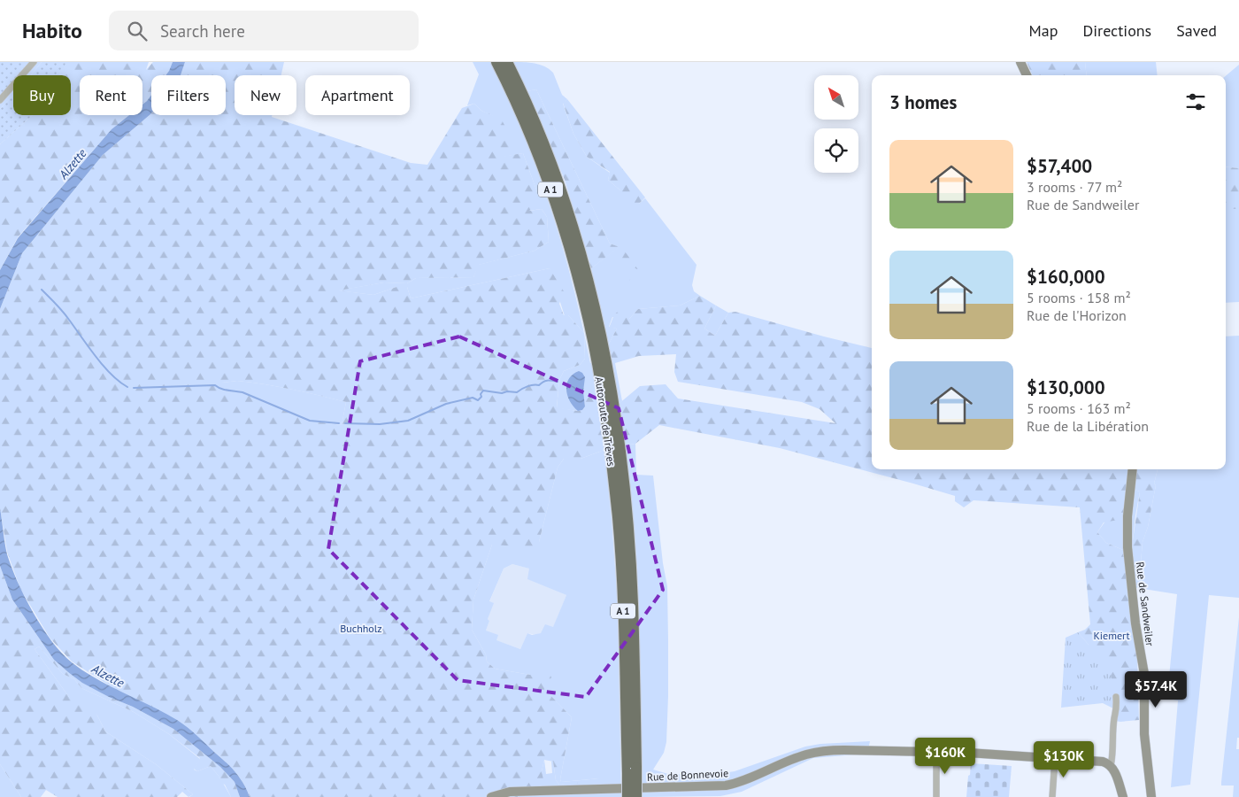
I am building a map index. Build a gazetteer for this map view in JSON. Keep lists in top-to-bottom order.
{
  "streets": {
    "highway": ["A 1", "Autoroute de Trèves"],
    "main road": ["Rue de Sandweiler", "Rue de Bonnevoie"]
  },
  "water": ["Alzette"],
  "parks": ["Buchholz", "Kiemert"],
  "north": "top left",
  "page": {
    "header": "Habito",
    "search": "Search here",
    "nav": ["Map", "Directions", "Saved"],
    "chip": [
      "Buy",
      "Rent",
      "Filters",
      "New",
      "Apartment"
    ],
    "heading": "3 homes",
    "list": [
      {
        "name": "$57,400",
        "note": "3 rooms · 77 m² · Rue de Sandweiler"
      },
      {
        "name": "$160,000",
        "note": "5 rooms · 158 m² · Rue de l'Horizon"
      },
      {
        "name": "$130,000",
        "note": "5 rooms · 163 m² · Rue de la Libération"
      }
    ],
    "price": ["$57.4K", "$160K", "$130K"]
  }
}
